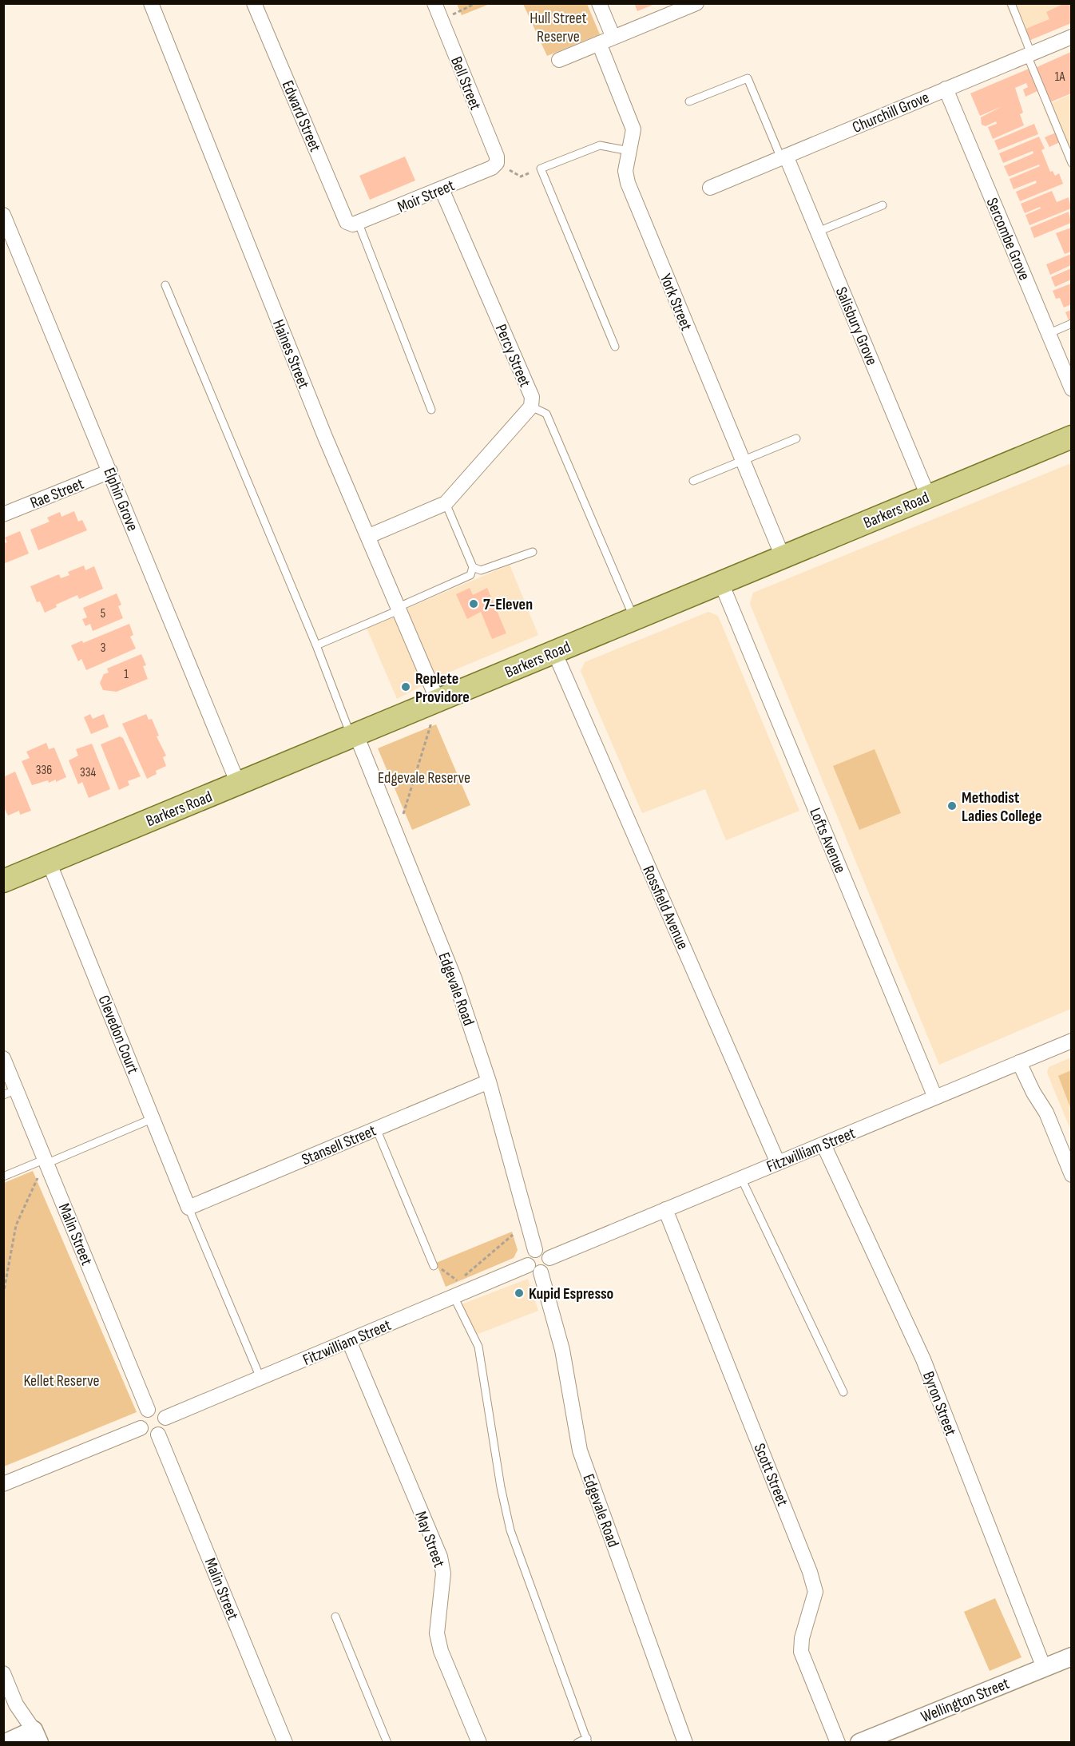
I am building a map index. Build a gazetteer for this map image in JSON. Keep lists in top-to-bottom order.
{
  "streets": {
    "main road": ["Barkers Road"],
    "street": [
      "Bell Street",
      "Churchill Grove",
      "Edward Street",
      "Moir Street",
      "Sercombe Grove",
      "York Street",
      "Salisbury Grove",
      "Haines Street",
      "Percy Street",
      "Rae Street",
      "Elphin Grove",
      "Lofts Avenue",
      "Rossfield Avenue",
      "Edgevale Road",
      "Clevedon Court",
      "Stansell Street",
      "Fitzwilliam Street",
      "Malin Street",
      "Byron Street",
      "Scott Street",
      "May Street",
      "Wellington Street"
    ]
  },
  "crossings": [
    ["Bell Street", "Moir Street"],
    ["Churchill Grove", "Sercombe Grove"],
    ["Churchill Grove", "Salisbury Grove"],
    ["Edward Street", "Moir Street"],
    ["Moir Street", "Percy Street"],
    ["York Street", "Barkers Road"],
    ["Salisbury Grove", "Barkers Road"],
    ["Haines Street", "Percy Street"],
    ["Haines Street", "Barkers Road"],
    ["Rae Street", "Elphin Grove"],
    ["Elphin Grove", "Barkers Road"],
    ["Barkers Road", "Lofts Avenue"],
    ["Barkers Road", "Rossfield Avenue"],
    ["Barkers Road", "Edgevale Road"],
    ["Barkers Road", "Clevedon Court"],
    ["Lofts Avenue", "Fitzwilliam Street"],
    ["Rossfield Avenue", "Fitzwilliam Street"],
    ["Edgevale Road", "Stansell Street"],
    ["Edgevale Road", "Fitzwilliam Street"],
    ["Clevedon Court", "Stansell Street"],
    ["Fitzwilliam Street", "Malin Street"],
    ["Fitzwilliam Street", "Byron Street"],
    ["Fitzwilliam Street", "Scott Street"],
    ["Fitzwilliam Street", "May Street"],
    ["Byron Street", "Wellington Street"]
  ],
  "parks": ["Hull Street Reserve", "Edgevale Reserve", "Kellet Reserve"],
  "places": [
    "7-Eleven",
    "Replete Providore",
    "Methodist Ladies College",
    "Kupid Espresso"
  ],
  "house_numbers": [
    "1A",
    "5",
    "3",
    "1",
    "336",
    "334"
  ]
}
